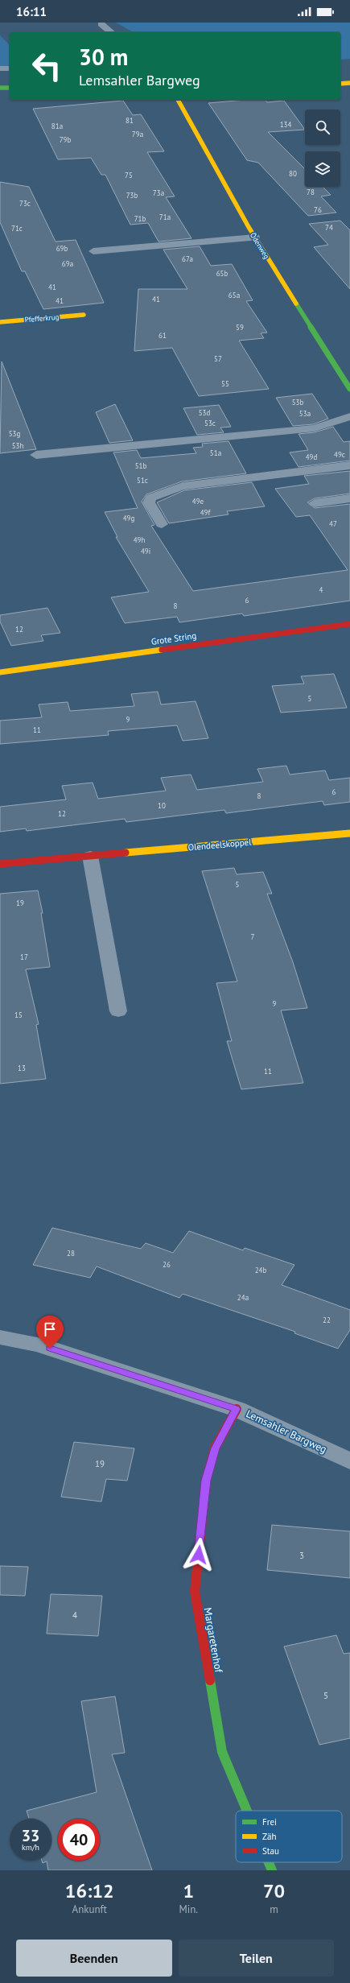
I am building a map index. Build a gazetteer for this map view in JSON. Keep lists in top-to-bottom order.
{
  "streets": {
    "street": [
      "Ödenweg",
      "Pfefferkrug",
      "Grote String",
      "Olendeelskoppel",
      "Lemsahler Bargweg",
      "Margaretenhof"
    ]
  },
  "crossings": [
    ["Lemsahler Bargweg", "Margaretenhof"]
  ],
  "house_numbers": [
    "81",
    "134",
    "81a",
    "79a",
    "79b",
    "80",
    "75",
    "78",
    "73a",
    "73b",
    "73c",
    "76",
    "71a",
    "71b",
    "74",
    "71c",
    "69b",
    "67a",
    "69a",
    "65b",
    "41",
    "65a",
    "41",
    "41",
    "59",
    "61",
    "57",
    "55",
    "53b",
    "53d",
    "53a",
    "53c",
    "53g",
    "53h",
    "51a",
    "49c",
    "49d",
    "51b",
    "51c",
    "49e",
    "49f",
    "49g",
    "47",
    "49h",
    "49i",
    "4",
    "6",
    "8",
    "12",
    "5",
    "9",
    "11",
    "6",
    "8",
    "10",
    "12",
    "5",
    "19",
    "7",
    "17",
    "9",
    "15",
    "13",
    "11",
    "28",
    "26",
    "24b",
    "24a",
    "22",
    "19",
    "3",
    "4",
    "5"
  ],
  "legend": ["Frei", "Zäh", "Stau"],
  "page": {
    "status": "16:11",
    "turn": ["30 m", "Lemsahler Bargweg"],
    "speed": "33 km/h",
    "limit": "40",
    "eta": [
      "16:12",
      "Ankunft",
      "1",
      "Min.",
      "70",
      "m"
    ],
    "buttons": ["Beenden", "Teilen"]
  }
}
